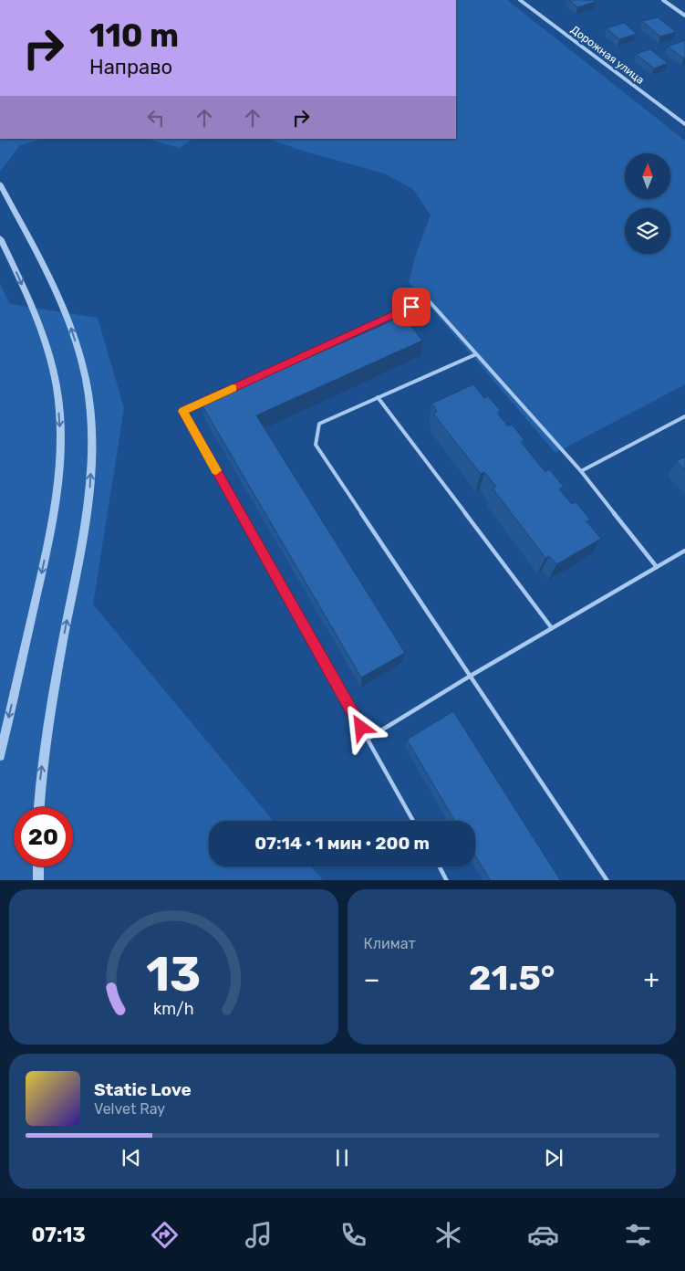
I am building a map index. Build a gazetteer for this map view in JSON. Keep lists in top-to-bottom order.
{
  "streets": {
    "street": ["Дорожная улица"]
  },
  "north": "top",
  "page": {
    "turn": ["110 m", "Направо"],
    "limit": "20",
    "trip": "07:14 · 1 мин · 200 m",
    "tile": "Климат",
    "heat": ["−", "21.5°", "+"],
    "song": ["Static Love", "Velvet Ray"],
    "tabs": "07:13",
    "gauge": ["13", "km/h"]
  }
}
